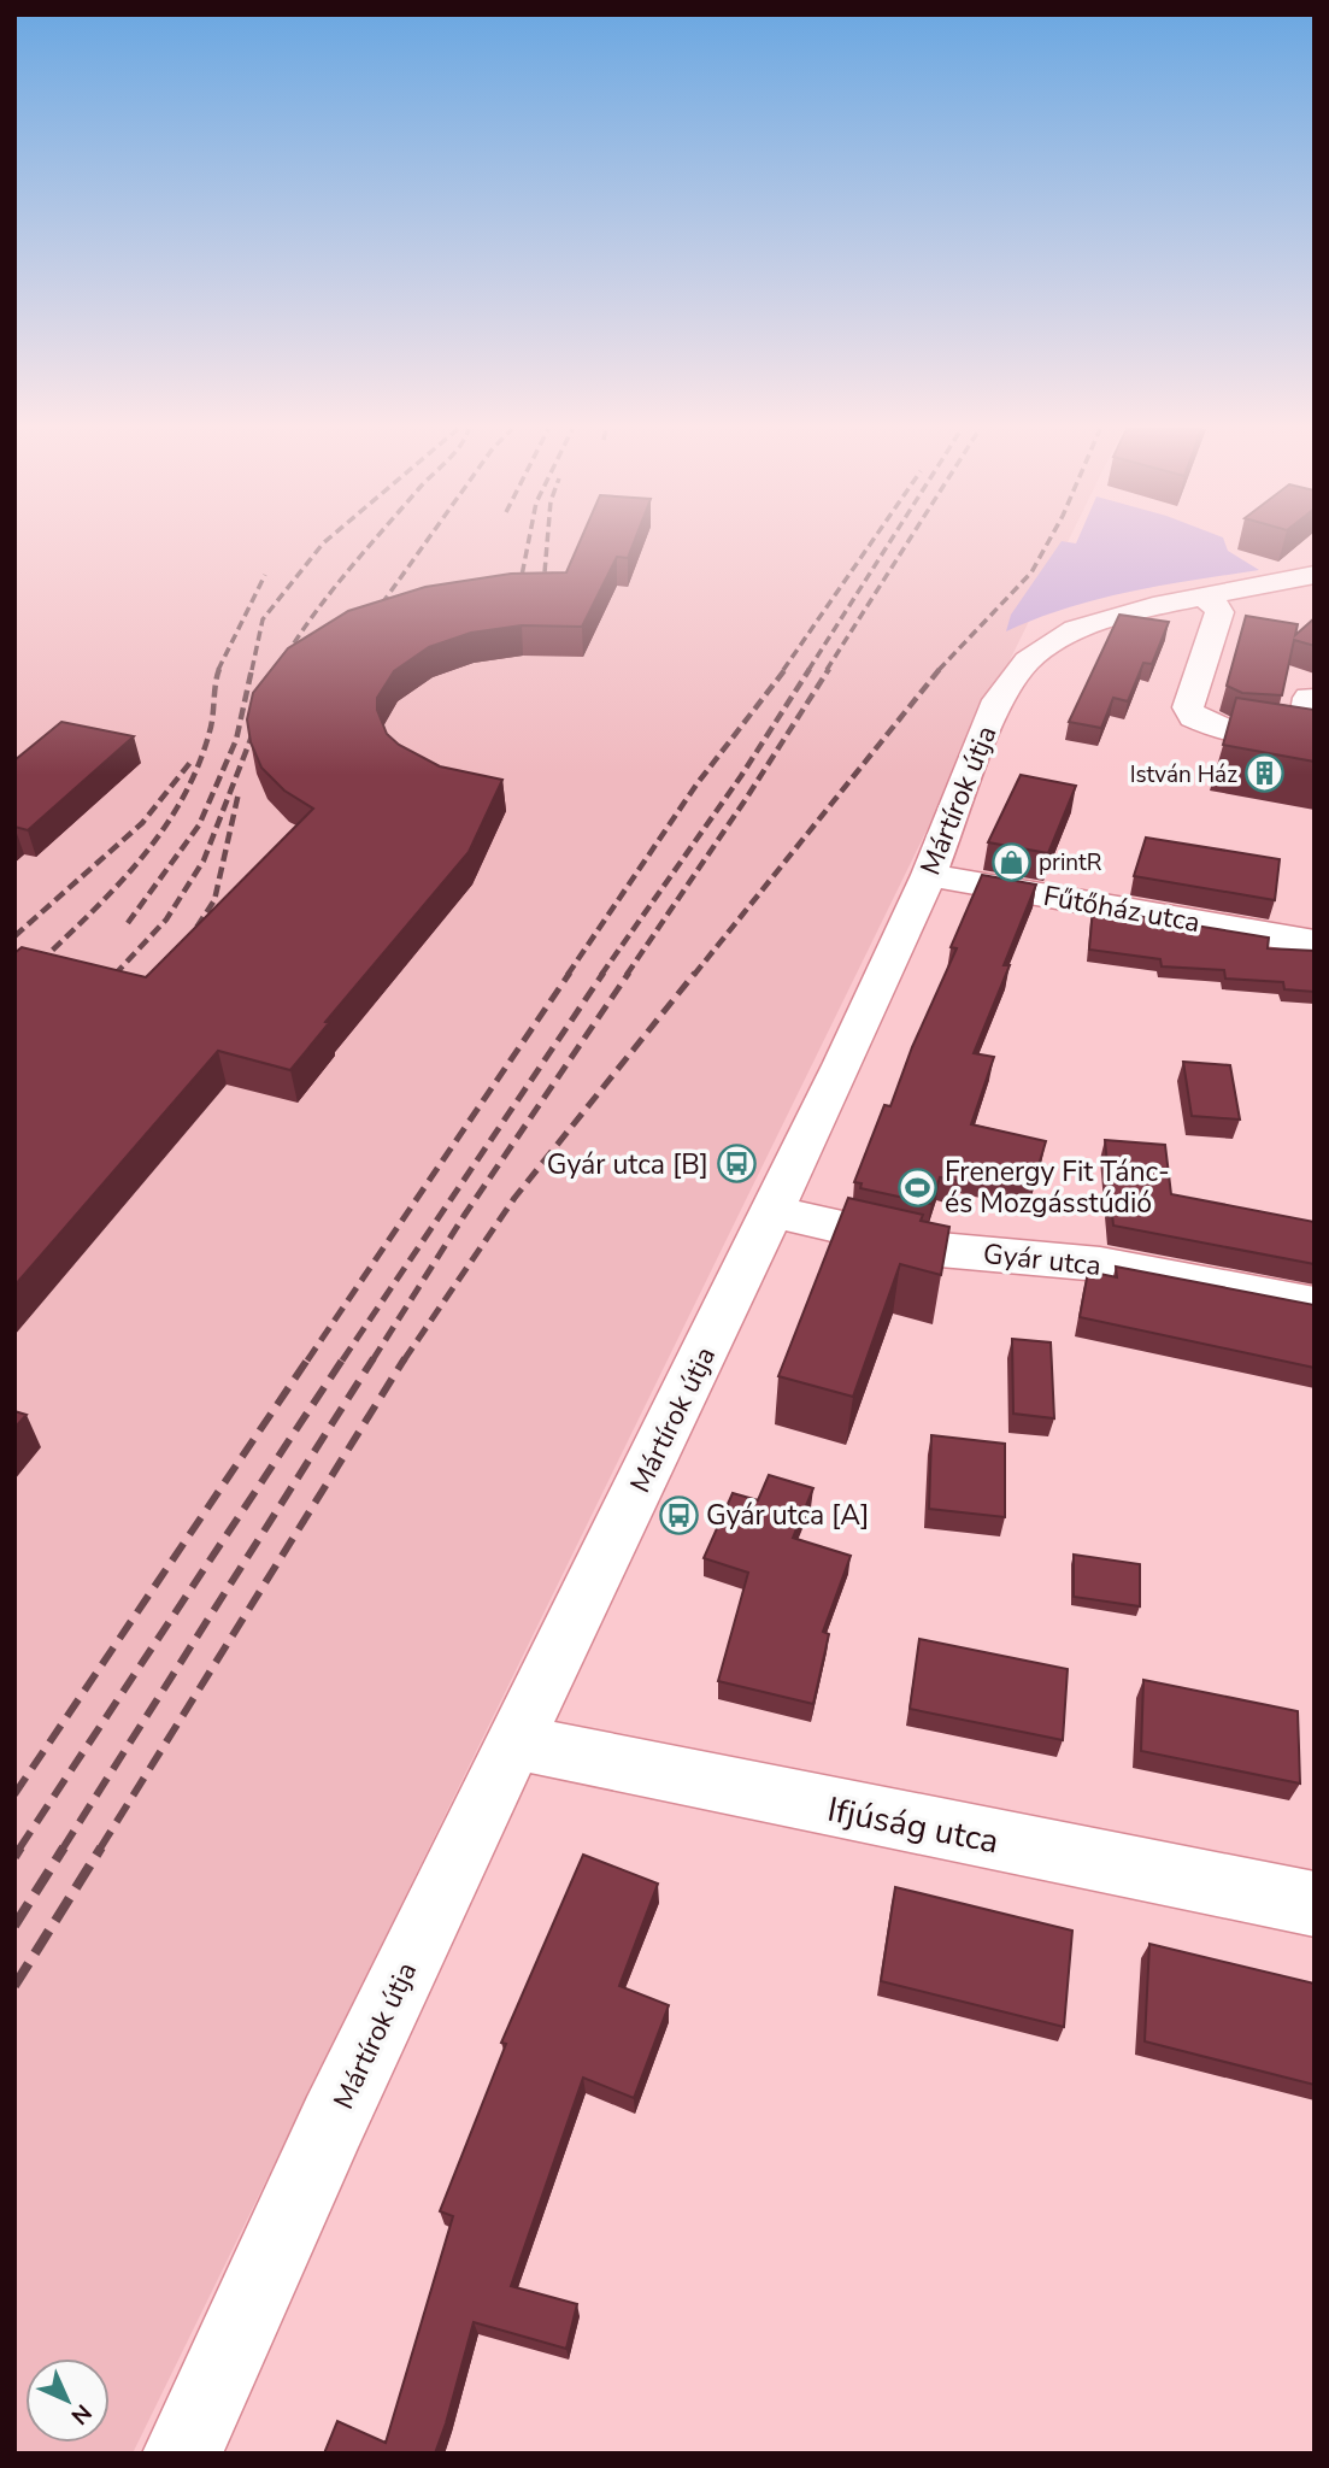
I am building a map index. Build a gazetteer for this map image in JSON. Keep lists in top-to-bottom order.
{
  "streets": {
    "street": [
      "Mártírok útja",
      "Fűtőház utca",
      "Gyár utca",
      "Ifjúság utca"
    ]
  },
  "crossings": [
    ["Mártírok útja", "Fűtőház utca"],
    ["Mártírok útja", "Gyár utca"],
    ["Mártírok útja", "Ifjúság utca"]
  ],
  "places": {
    "building": ["István Ház"],
    "shop": ["printR"],
    "bus stop": ["Gyár utca [B]", "Gyár utca [A]"],
    "sports": ["Frenergy Fit Tánc- és Mozgásstúdió"]
  },
  "north": "bottom right"
}
